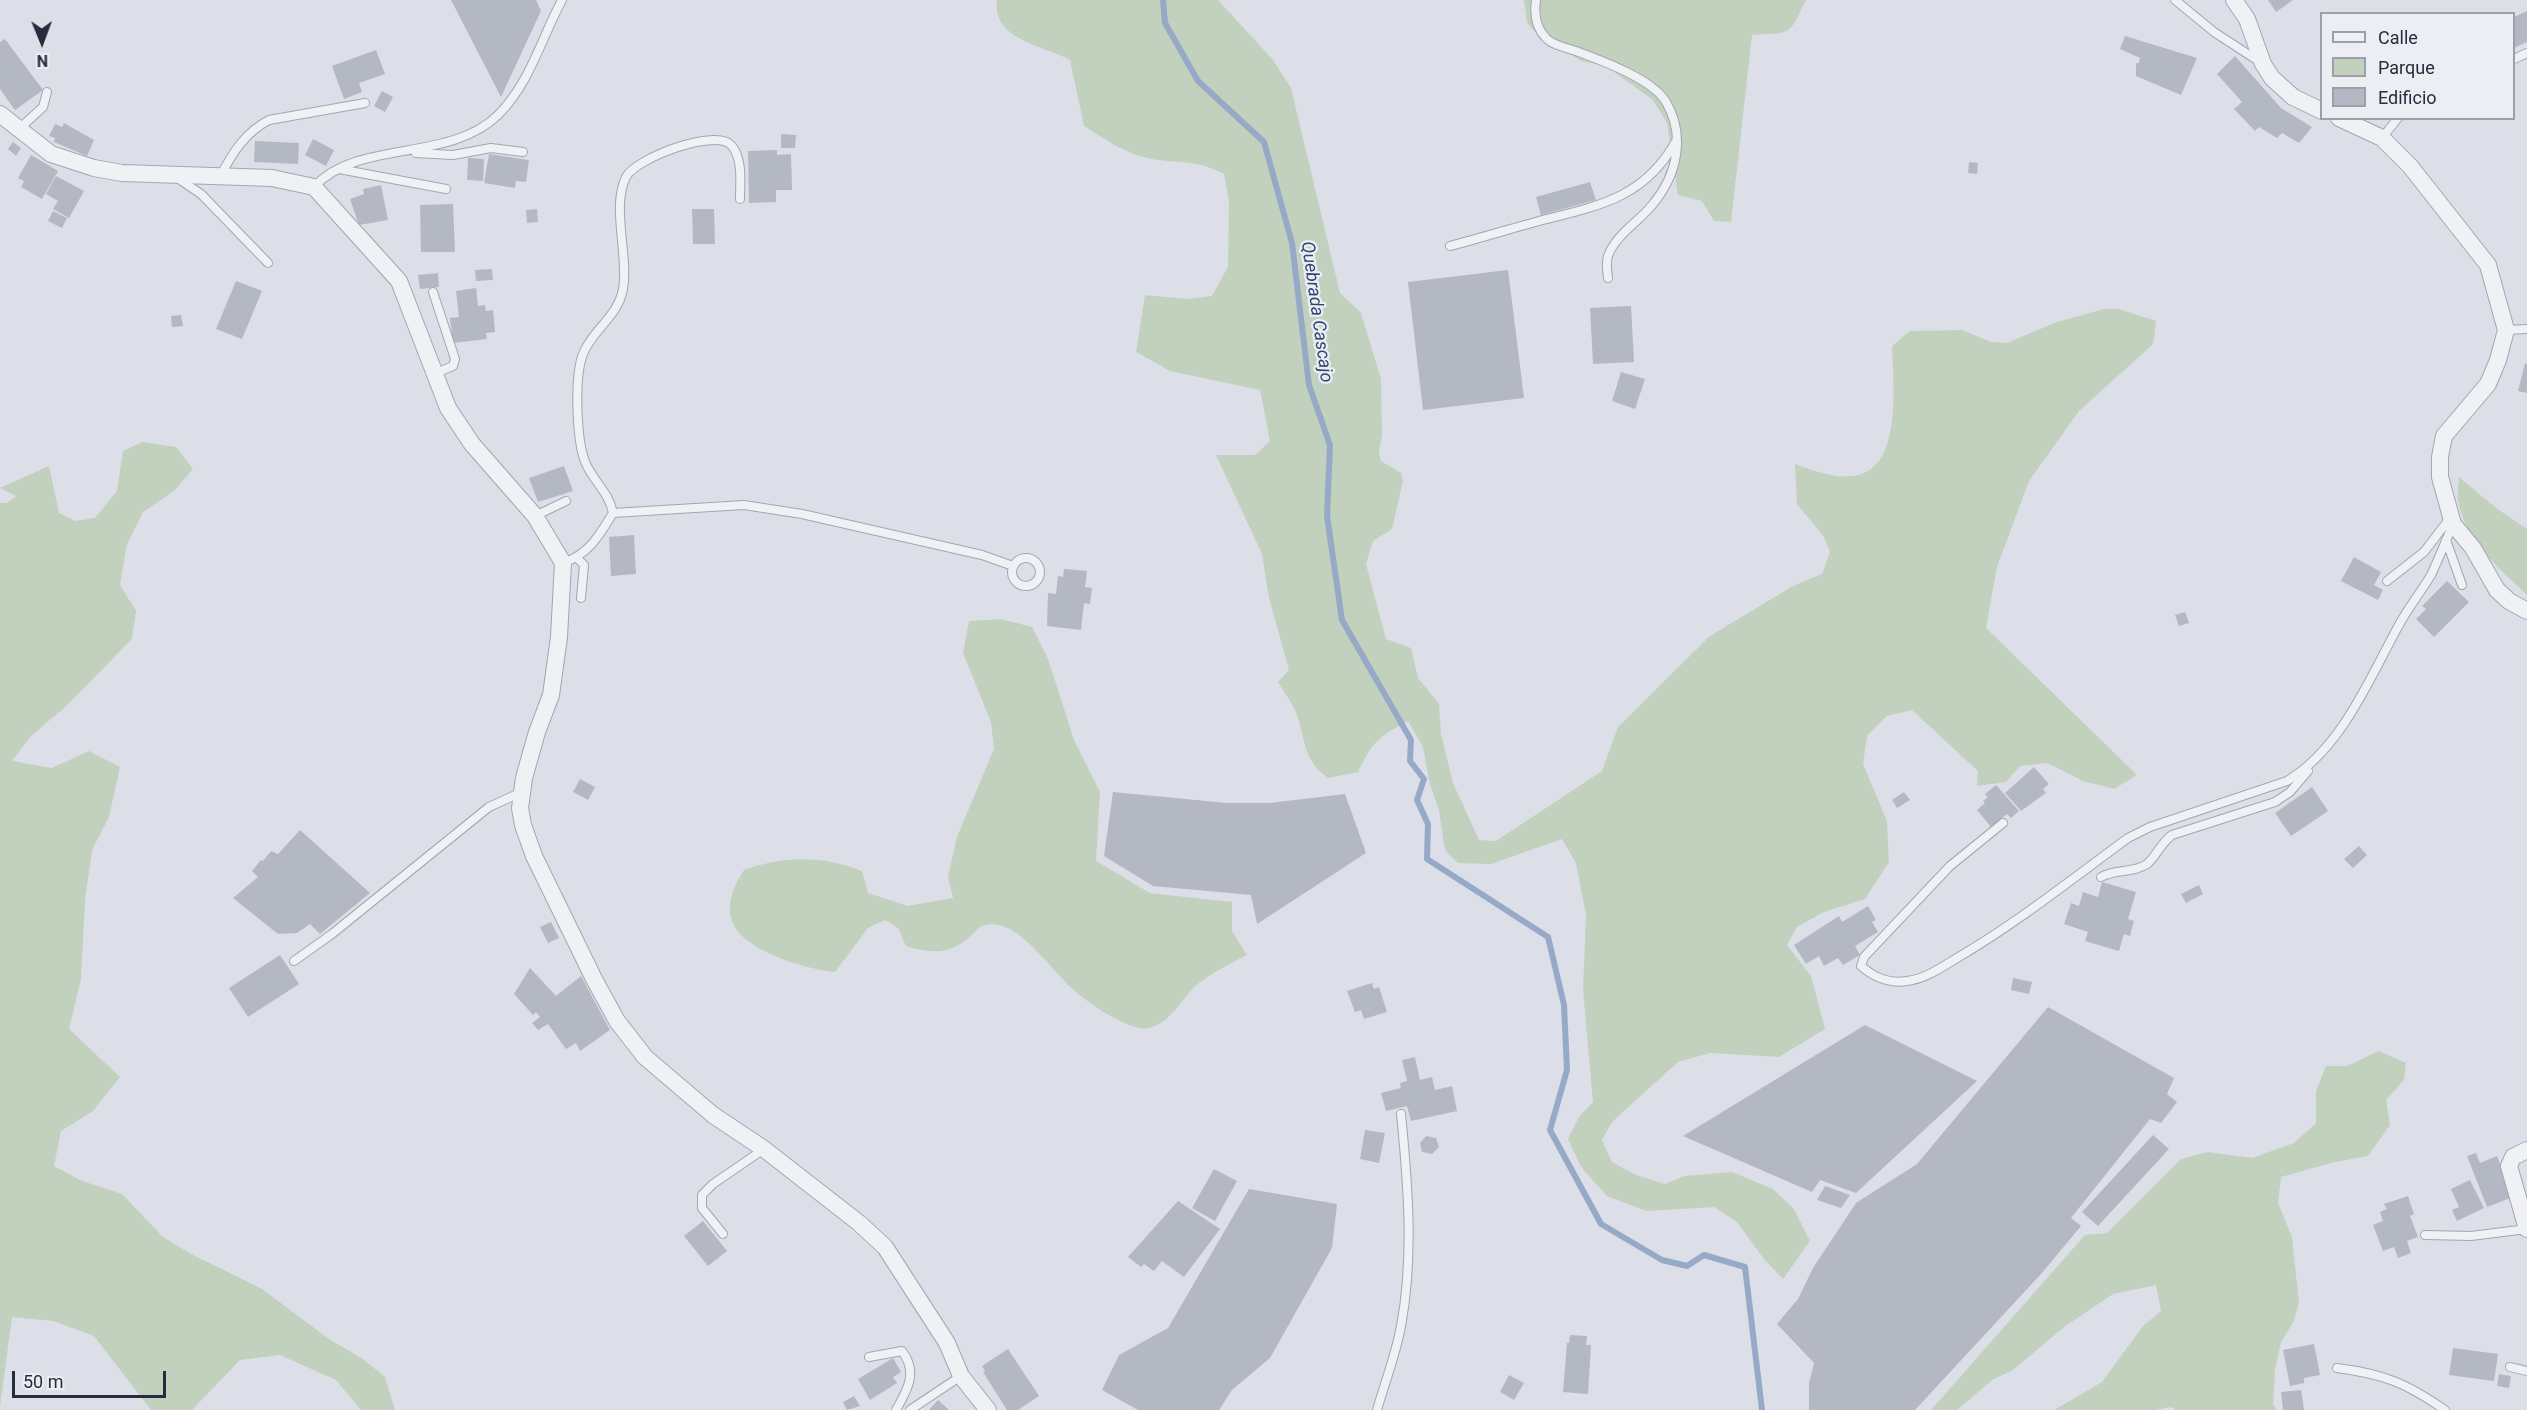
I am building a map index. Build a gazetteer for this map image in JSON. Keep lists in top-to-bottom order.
{
  "water": ["Quebrada Cascajo"],
  "legend": ["Calle", "Parque", "Edificio"],
  "scale_bar": "50 m",
  "north": "bottom"
}
